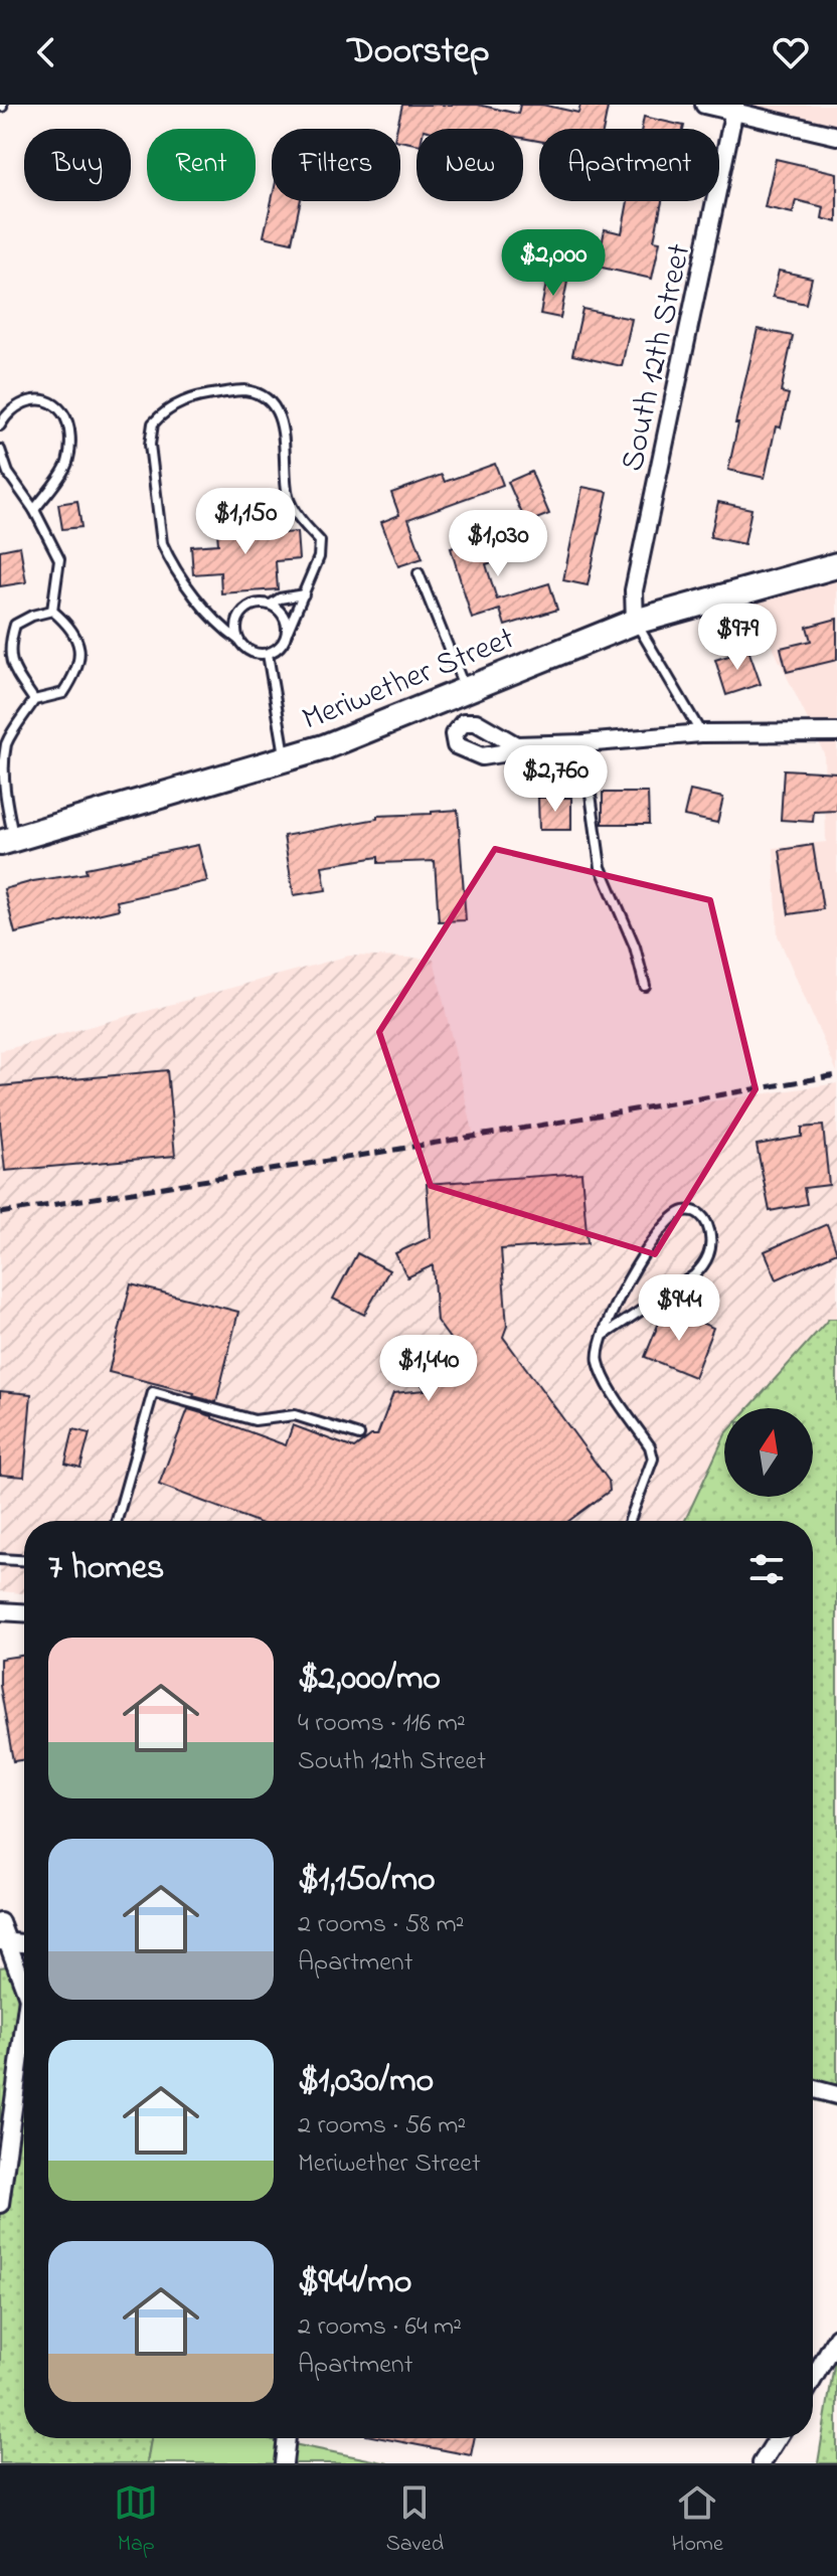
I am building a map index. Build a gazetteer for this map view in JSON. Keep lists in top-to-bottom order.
{
  "streets": {
    "street": ["South 12th Street", "Meriwether Street"]
  },
  "crossings": [
    ["South 12th Street", "Meriwether Street"]
  ],
  "north": "top",
  "page": {
    "header": "Doorstep",
    "chip": [
      "Buy",
      "Rent",
      "Filters",
      "New",
      "Apartment"
    ],
    "price": [
      "$2,000",
      "$1,150",
      "$1,030",
      "$979",
      "$2,760",
      "$944",
      "$1,440"
    ],
    "heading": "7 homes",
    "list": [
      {
        "name": "$2,000/mo",
        "note": "4 rooms · 116 m² · South 12th Street"
      },
      {
        "name": "$1,150/mo",
        "note": "2 rooms · 58 m² · Apartment"
      },
      {
        "name": "$1,030/mo",
        "note": "2 rooms · 56 m² · Meriwether Street"
      },
      {
        "name": "$944/mo",
        "note": "2 rooms · 64 m² · Apartment"
      }
    ],
    "tabs": ["Map", "Saved", "Home"]
  }
}
